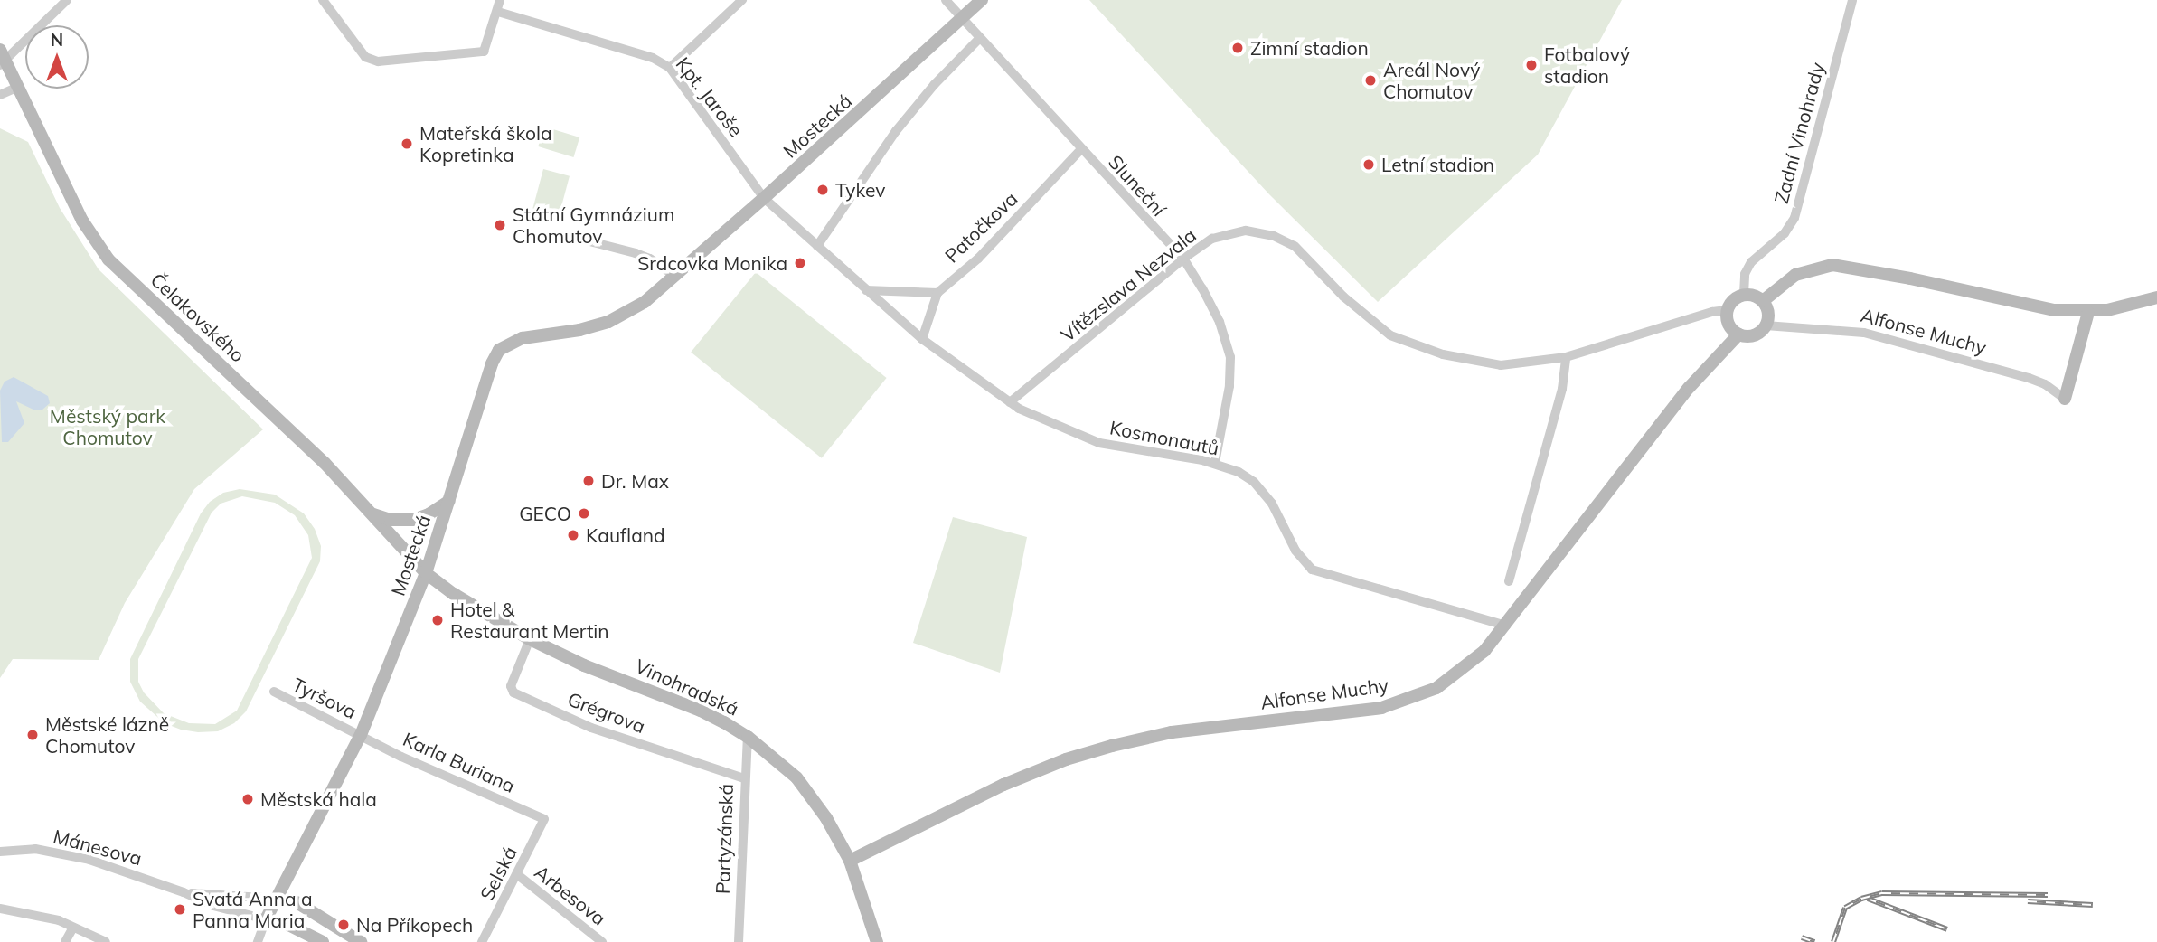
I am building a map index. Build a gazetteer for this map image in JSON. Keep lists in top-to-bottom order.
{
  "streets": {
    "street": [
      "Kpt. Jaroše",
      "Mostecká",
      "Zadní Vinohrady",
      "Sluneční",
      "Patočkova",
      "Vítězslava Nezvala",
      "Čelakovského",
      "Alfonse Muchy",
      "Kosmonautů",
      "Vinohradská",
      "Tyršova",
      "Grégrova",
      "Karla Buriana",
      "Partyzánská",
      "Mánesova",
      "Selská",
      "Arbesova"
    ]
  },
  "crossings": [
    ["Kpt. Jaroše", "Mostecká"],
    ["Kpt. Jaroše", "Kosmonautů"],
    ["Mostecká", "Sluneční"],
    ["Mostecká", "Čelakovského"],
    ["Mostecká", "Kosmonautů"],
    ["Mostecká", "Vinohradská"],
    ["Mostecká", "Tyršova"],
    ["Mostecká", "Karla Buriana"],
    ["Mostecká", "Mánesova"],
    ["Zadní Vinohrady", "Vítězslava Nezvala"],
    ["Zadní Vinohrady", "Alfonse Muchy"],
    ["Sluneční", "Patočkova"],
    ["Sluneční", "Vítězslava Nezvala"],
    ["Sluneční", "Kosmonautů"],
    ["Patočkova", "Kosmonautů"],
    ["Vítězslava Nezvala", "Alfonse Muchy"],
    ["Vítězslava Nezvala", "Kosmonautů"],
    ["Čelakovského", "Vinohradská"],
    ["Alfonse Muchy", "Kosmonautů"],
    ["Alfonse Muchy", "Vinohradská"],
    ["Vinohradská", "Grégrova"],
    ["Vinohradská", "Partyzánská"],
    ["Tyršova", "Karla Buriana"],
    ["Grégrova", "Partyzánská"],
    ["Karla Buriana", "Selská"],
    ["Selská", "Arbesova"]
  ],
  "parks": ["Městský park Chomutov"],
  "places": [
    "Zimní stadion",
    "Fotbalový stadion",
    "Areál Nový Chomutov",
    "Mateřská škola Kopretinka",
    "Letní stadion",
    "Tykev",
    "Státní Gymnázium Chomutov",
    "Srdcovka Monika",
    "Dr. Max",
    "GECO",
    "Kaufland",
    "Hotel & Restaurant Mertin",
    "Městské lázně Chomutov",
    "Městská hala",
    "Svatá Anna a Panna Maria",
    "Na Příkopech"
  ],
  "north": "top"
}
